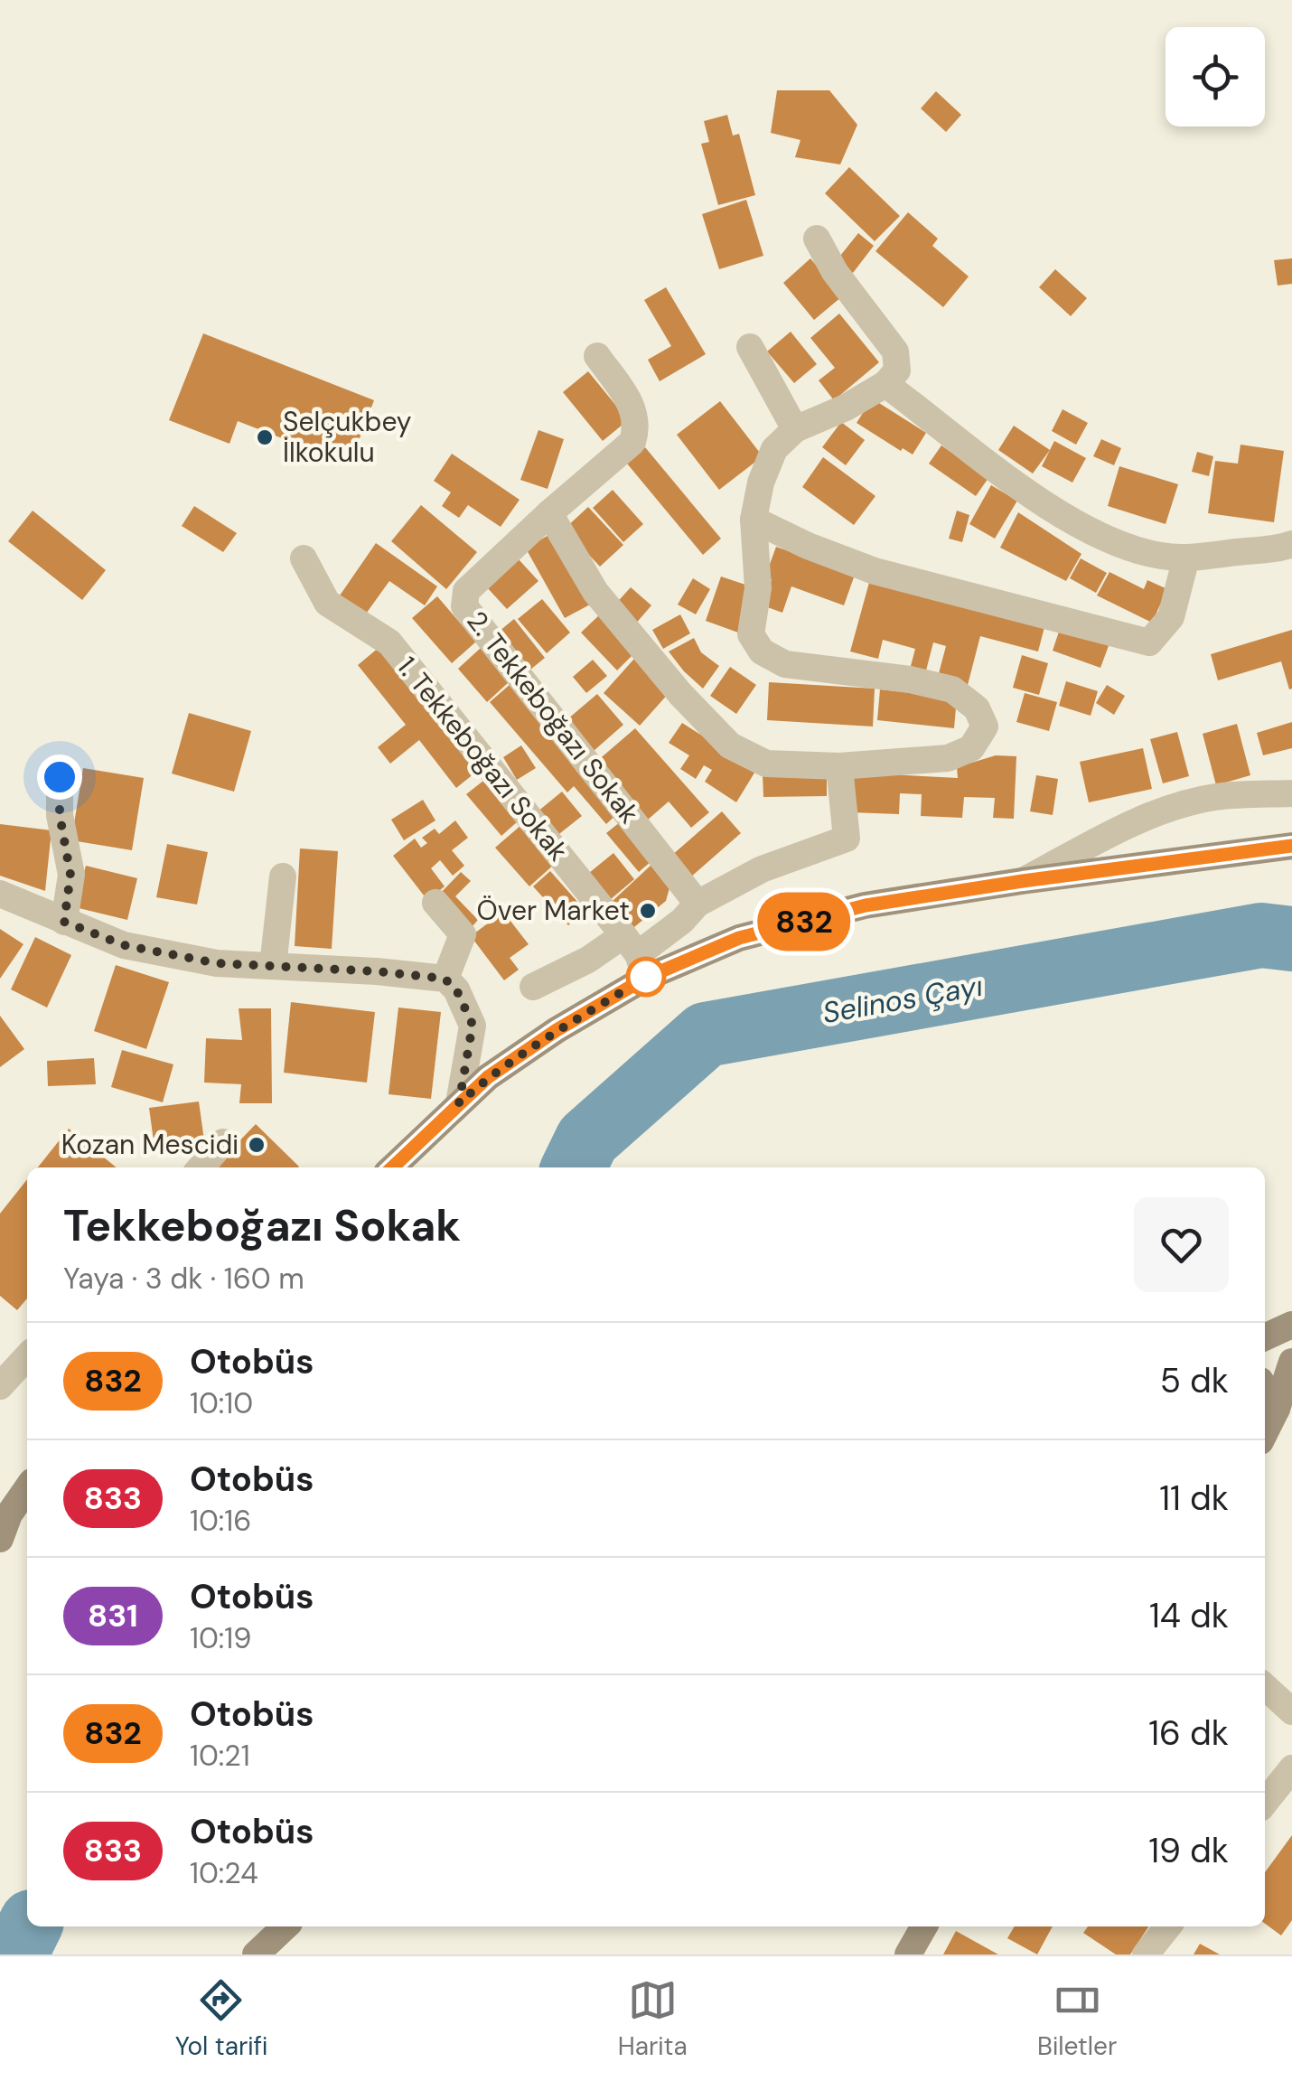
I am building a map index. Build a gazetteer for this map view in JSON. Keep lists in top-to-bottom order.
{
  "streets": {
    "street": ["2. Tekkeboğazı Sokak", "1. Tekkeboğazı Sokak"]
  },
  "water": ["Selinos Çayı"],
  "places": ["Selçukbey İlkokulu", "Över Market", "Kozan Mescidi"],
  "lines": ["bus line 832"],
  "page": {
    "on_map": "832",
    "heading": ["Tekkeboğazı Sokak", "Yaya · 3 dk · 160 m"],
    "list": [
      {
        "mark": "832",
        "name": "Otobüs",
        "note": "10:10",
        "value": "5 dk"
      },
      {
        "mark": "833",
        "name": "Otobüs",
        "note": "10:16",
        "value": "11 dk"
      },
      {
        "mark": "831",
        "name": "Otobüs",
        "note": "10:19",
        "value": "14 dk"
      },
      {
        "mark": "832",
        "name": "Otobüs",
        "note": "10:21",
        "value": "16 dk"
      },
      {
        "mark": "833",
        "name": "Otobüs",
        "note": "10:24",
        "value": "19 dk"
      }
    ],
    "tabs": ["Yol tarifi", "Harita", "Biletler"]
  }
}
